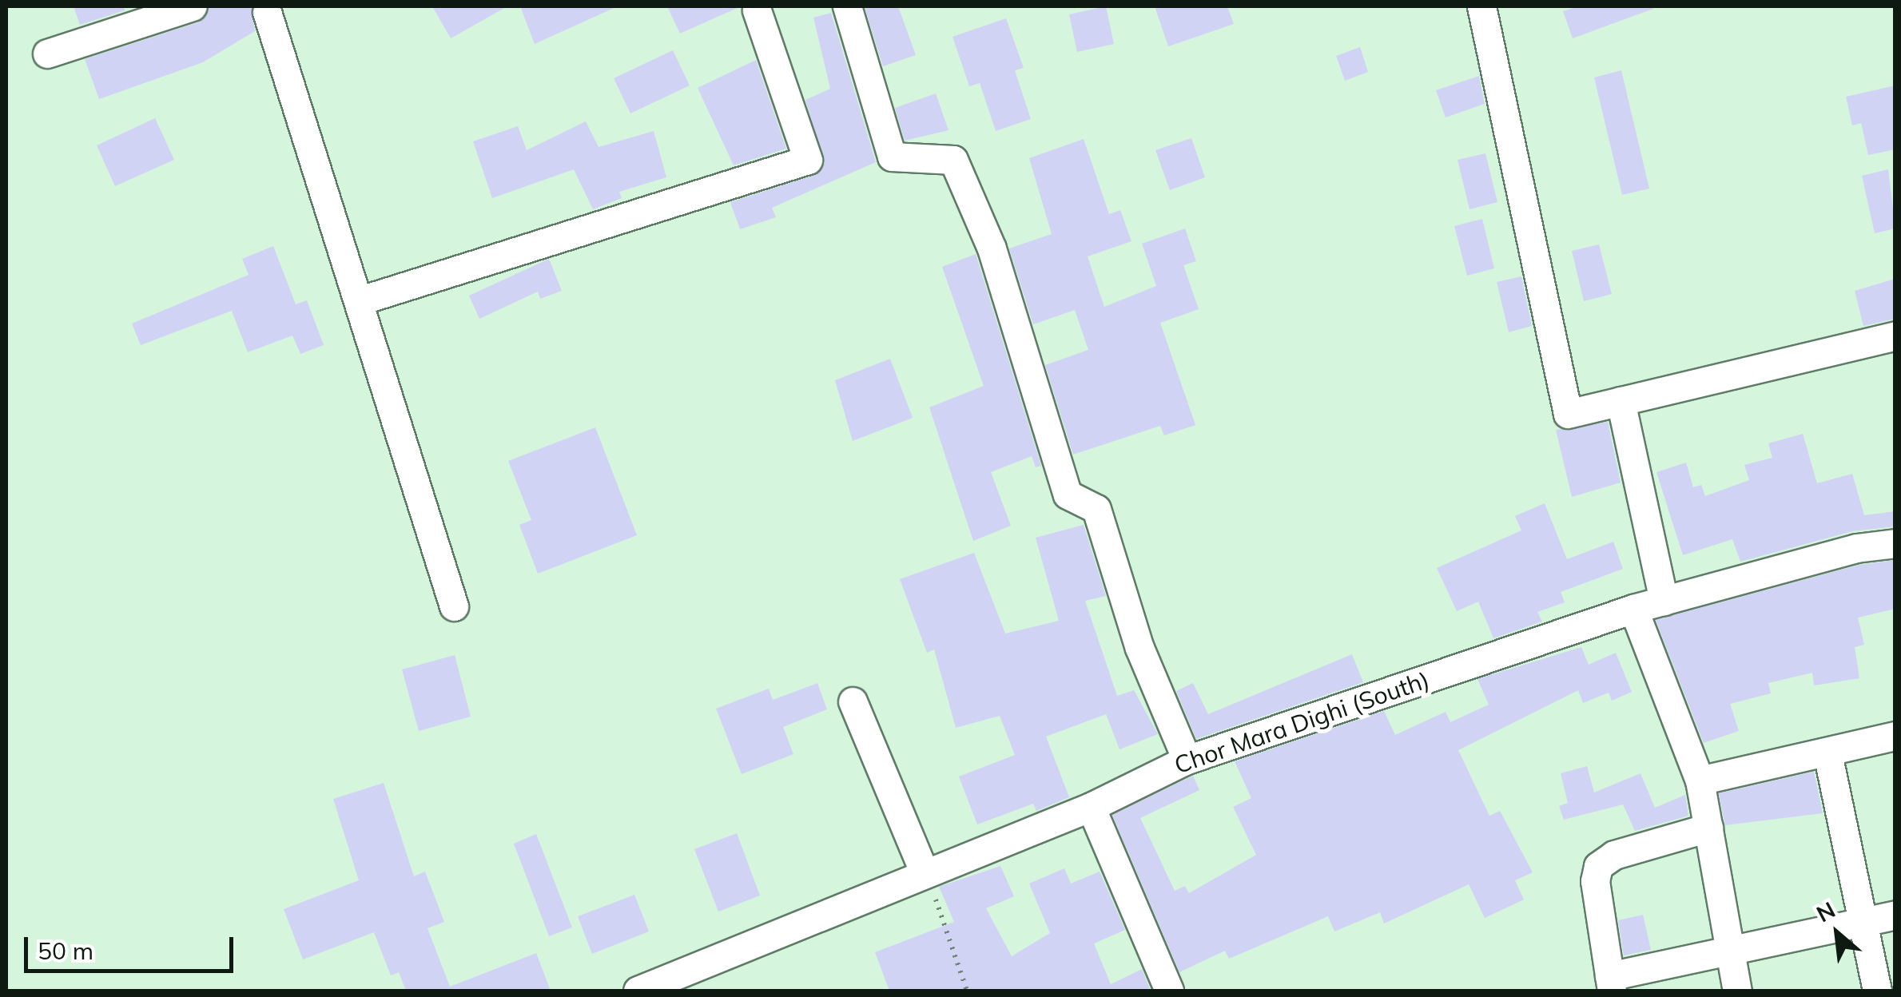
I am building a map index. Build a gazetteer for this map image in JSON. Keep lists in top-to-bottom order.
{
  "streets": {
    "street": ["Chor Mara Dighi (South)"]
  },
  "scale_bar": "50 m",
  "north": "top left"
}
